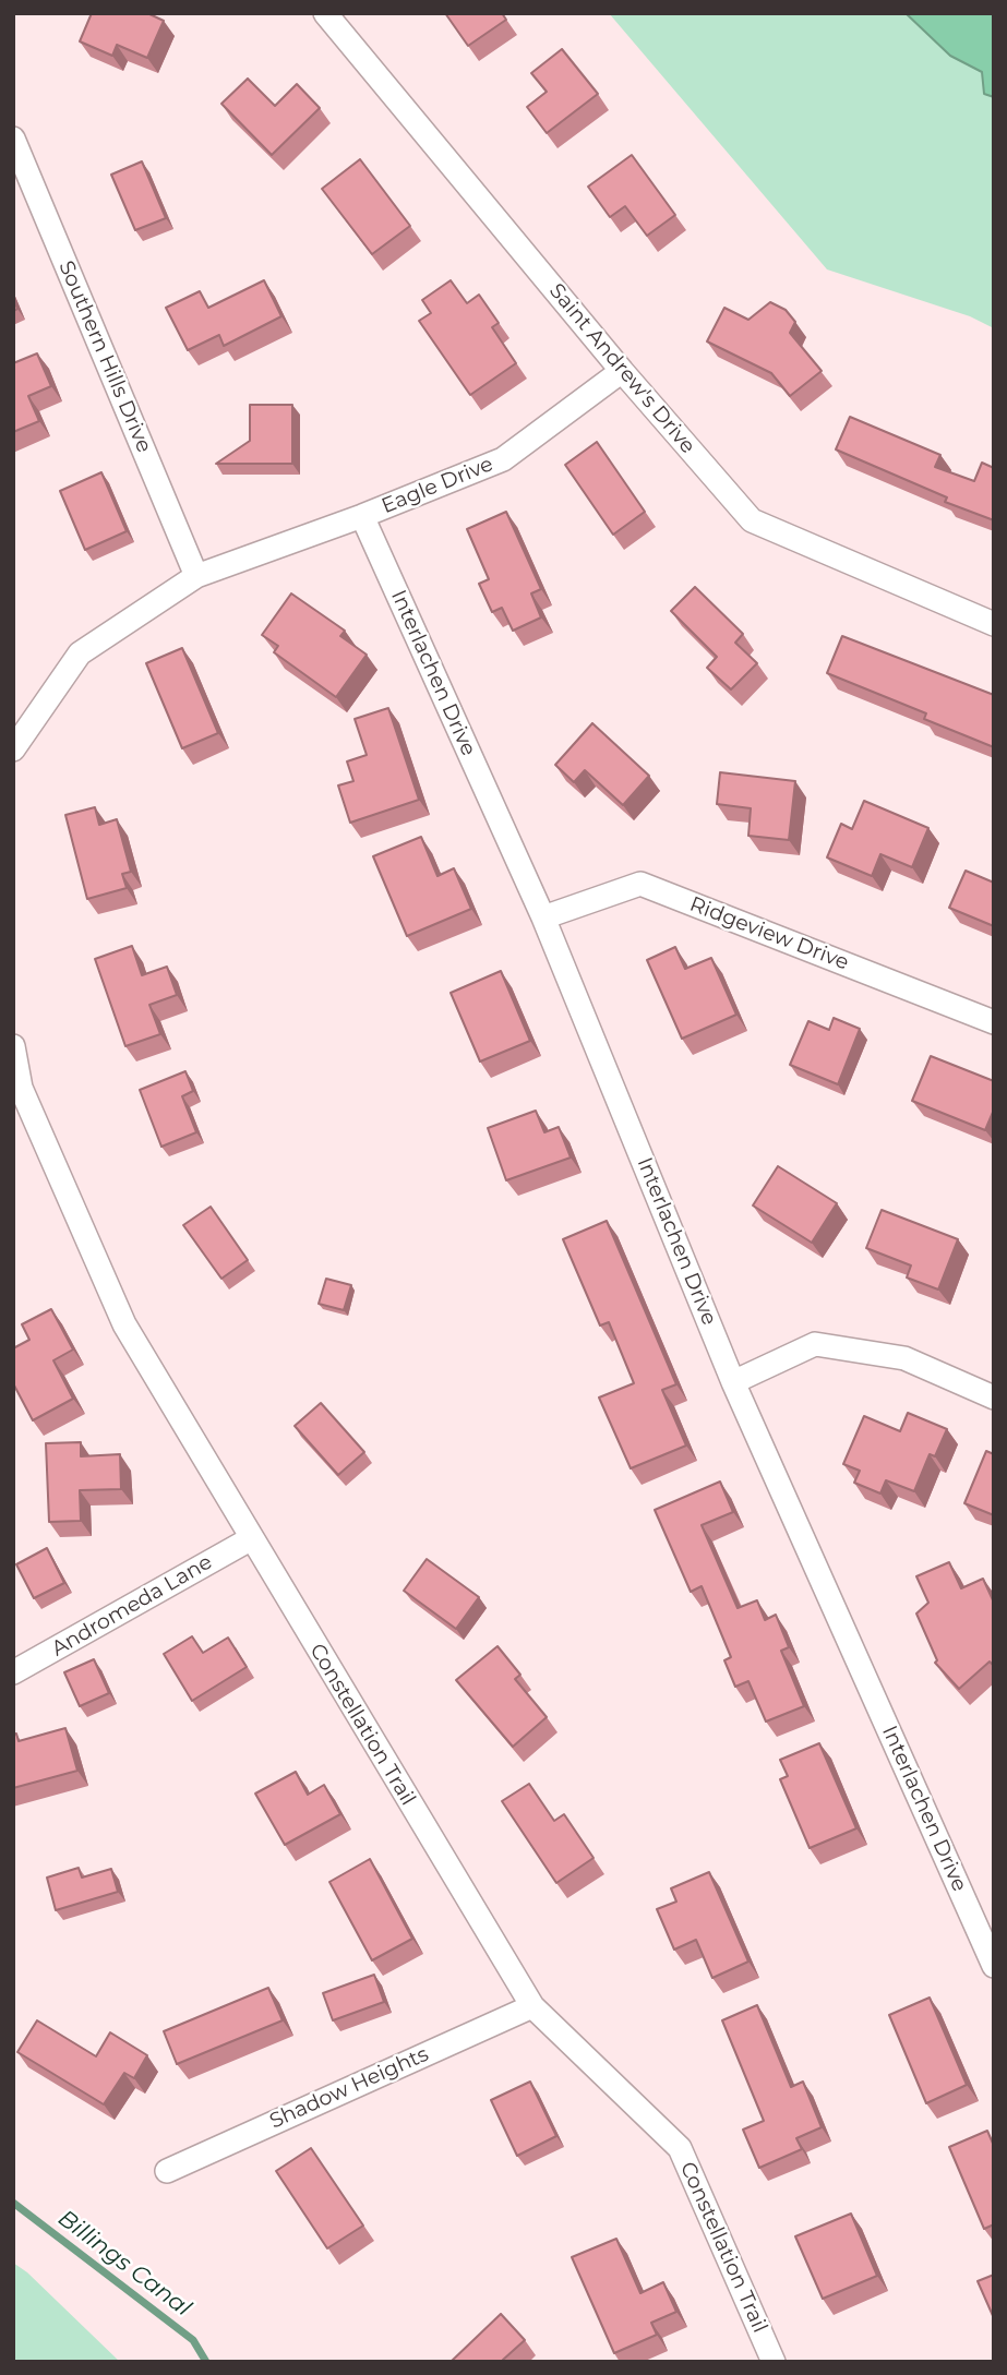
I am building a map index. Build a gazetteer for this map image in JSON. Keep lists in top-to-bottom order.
{
  "streets": {
    "street": [
      "Southern Hills Drive",
      "Saint Andrew's Drive",
      "Eagle Drive",
      "Interlachen Drive",
      "Ridgeview Drive",
      "Andromeda Lane",
      "Constellation Trail",
      "Shadow Heights"
    ]
  },
  "crossings": [
    ["Saint Andrew's Drive", "Eagle Drive"],
    ["Eagle Drive", "Interlachen Drive"],
    ["Interlachen Drive", "Ridgeview Drive"],
    ["Andromeda Lane", "Constellation Trail"],
    ["Constellation Trail", "Shadow Heights"]
  ],
  "water": ["Billings Canal"]
}
